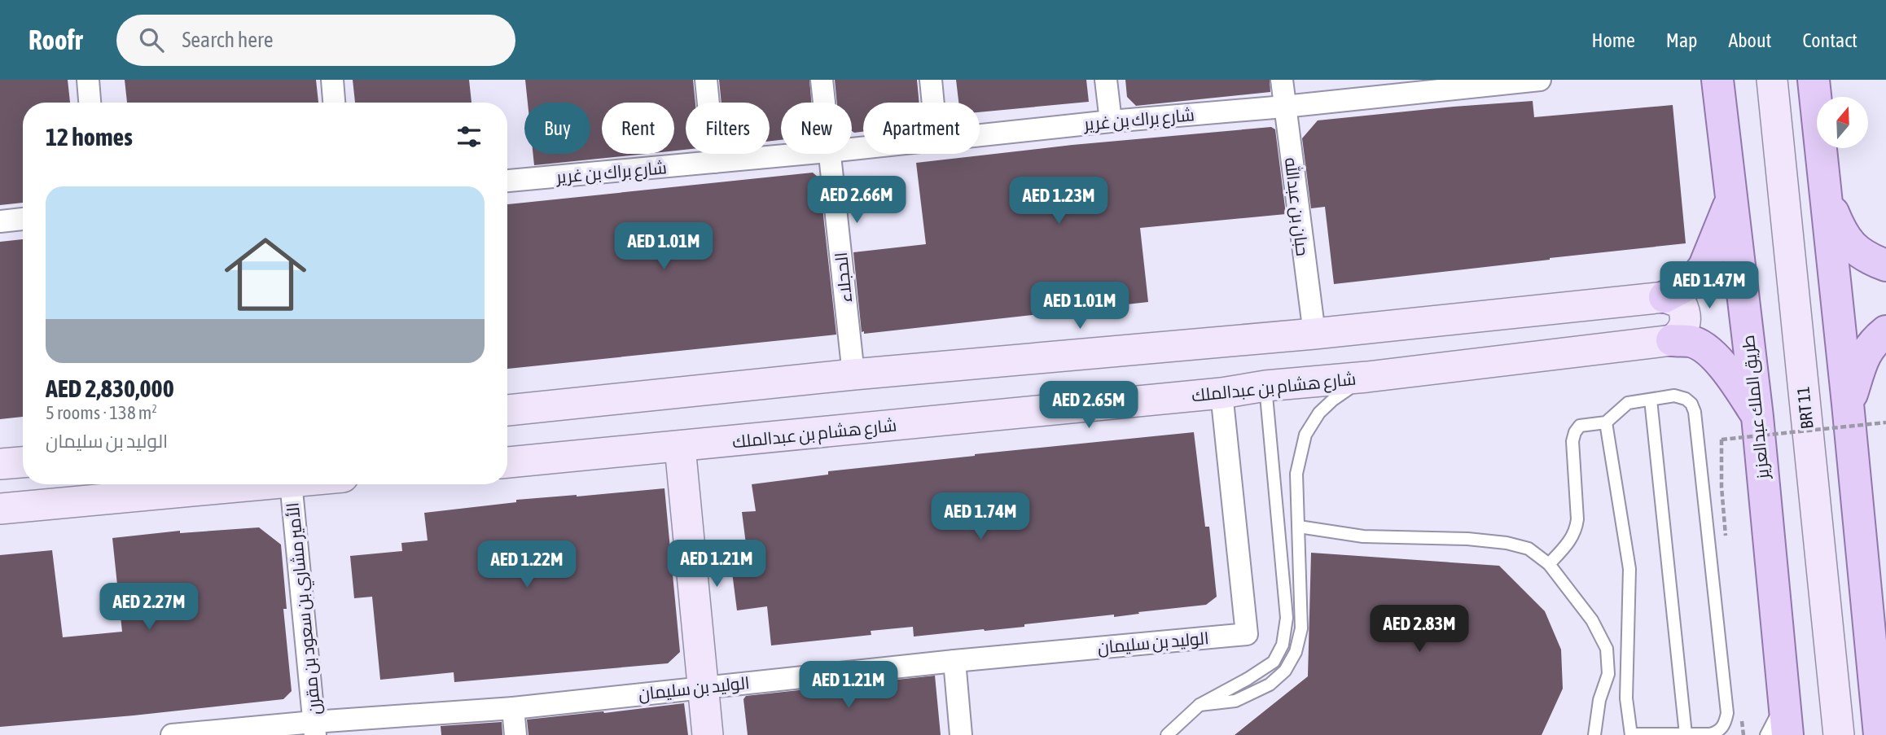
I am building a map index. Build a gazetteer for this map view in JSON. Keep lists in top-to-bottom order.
{
  "streets": {
    "main road": ["طريق الملك عبدالعزيز"],
    "street": [
      "شارع براك بن غرير",
      "حبان بن عبدالله",
      "الحجلاء",
      "شارع هشام بن عبدالملك",
      "BRT 11",
      "الأمير مشاري بن سعود بن مقرن",
      "الوليد بن سليمان"
    ]
  },
  "crossings": [
    ["شارع براك بن غرير", "حبان بن عبدالله"],
    ["شارع هشام بن عبدالملك", "الوليد بن سليمان"],
    ["الأمير مشاري بن سعود بن مقرن", "الوليد بن سليمان"]
  ],
  "north": "top",
  "page": {
    "header": "Roofr",
    "search": "Search here",
    "nav": [
      "Home",
      "Map",
      "About",
      "Contact"
    ],
    "chip": [
      "Buy",
      "Rent",
      "Filters",
      "New",
      "Apartment"
    ],
    "heading": "12 homes",
    "list": [
      {
        "name": "AED 2,830,000",
        "note": "5 rooms · 138 m² · الوليد بن سليمان"
      }
    ],
    "price": [
      "AED 2.66M",
      "AED 1.23M",
      "AED 1.01M",
      "AED 1.47M",
      "AED 1.01M",
      "AED 2.65M",
      "AED 1.74M",
      "AED 1.21M",
      "AED 1.22M",
      "AED 2.27M",
      "AED 2.83M",
      "AED 1.21M"
    ]
  }
}
